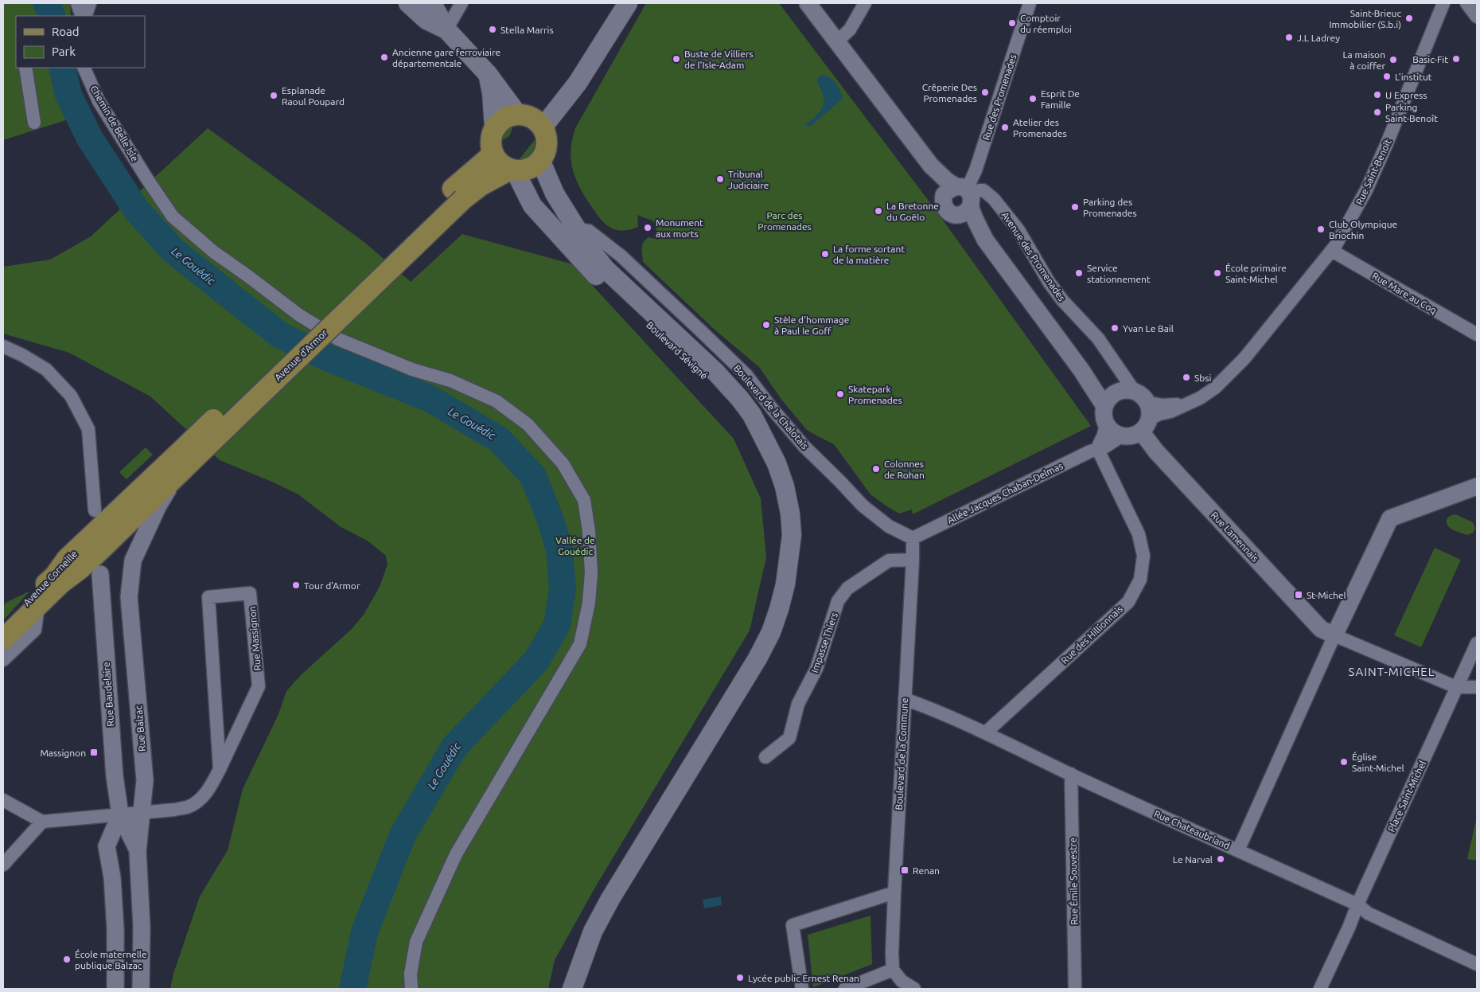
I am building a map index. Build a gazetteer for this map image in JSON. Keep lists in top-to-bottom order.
{
  "streets": {
    "main road": ["Boulevard Sévigné", "Avenue d'Armor", "Avenue Corneille"],
    "street": [
      "Rue des Promenades",
      "Chemin de Belle Isle",
      "Rue Saint-Benoît",
      "Avenue des Promenades",
      "Rue Mare au Coq",
      "Boulevard de la Chalotais",
      "Allée Jacques Chaban-Delmas",
      "Rue Lamennais",
      "Rue des Hillionnais",
      "Rue Massignon",
      "Impasse Thiers",
      "Rue Baudelaire",
      "Rue Balzac",
      "Boulevard de la Commune",
      "Place Saint-Michel",
      "Rue Chateaubriand",
      "Rue Émile Souvestre"
    ]
  },
  "crossings": [
    ["Rue des Promenades", "Avenue des Promenades"],
    ["Rue Saint-Benoît", "Avenue des Promenades"],
    ["Rue Saint-Benoît", "Rue Mare au Coq"],
    ["Rue Saint-Benoît", "Allée Jacques Chaban-Delmas"],
    ["Rue Saint-Benoît", "Rue Lamennais"],
    ["Avenue des Promenades", "Allée Jacques Chaban-Delmas"],
    ["Avenue des Promenades", "Rue Lamennais"],
    ["Boulevard Sévigné", "Avenue d'Armor"],
    ["Avenue d'Armor", "Avenue Corneille"],
    ["Avenue d'Armor", "Rue Balzac"],
    ["Boulevard de la Chalotais", "Allée Jacques Chaban-Delmas"],
    ["Boulevard de la Chalotais", "Boulevard de la Commune"],
    ["Allée Jacques Chaban-Delmas", "Rue Lamennais"],
    ["Allée Jacques Chaban-Delmas", "Rue des Hillionnais"],
    ["Allée Jacques Chaban-Delmas", "Boulevard de la Commune"],
    ["Rue des Hillionnais", "Rue Chateaubriand"],
    ["Rue Massignon", "Rue Baudelaire"],
    ["Rue Massignon", "Rue Balzac"],
    ["Impasse Thiers", "Boulevard de la Commune"],
    ["Boulevard de la Commune", "Rue Chateaubriand"],
    ["Place Saint-Michel", "Rue Chateaubriand"],
    ["Rue Chateaubriand", "Rue Émile Souvestre"]
  ],
  "districts": ["SAINT-MICHEL"],
  "water": ["Le Gouédic"],
  "parks": ["Parc des Promenades", "Vallée de Gouédic"],
  "places": {
    "other": [
      "Saint-Brieuc Immobilier (S.b.i)",
      "Comptoir du réemploi",
      "Stella Marris",
      "J.L Ladrey",
      "Ancienne gare ferroviaire départementale",
      "Buste de Villiers de l'Isle-Adam",
      "Basic-Fit",
      "La maison à coiffer",
      "L'institut",
      "Crêperie Des Promenades",
      "U Express",
      "Esplanade Raoul Poupard",
      "Esprit De Famille",
      "Parking Saint-Benoît",
      "Atelier des Promenades",
      "Tribunal Judiciaire",
      "Parking des Promenades",
      "La Bretonne du Goëlo",
      "Monument aux morts",
      "Club Olympique Briochin",
      "La forme sortant de la matière",
      "Service stationnement",
      "École primaire Saint-Michel",
      "Stèle d'hommage à Paul le Goff",
      "Yvan Le Bail",
      "Sbsi",
      "Skatepark Promenades",
      "Colonnes de Rohan",
      "Tour d’Armor",
      "Église Saint-Michel",
      "Le Narval",
      "École maternelle publique Balzac",
      "Lycée public Ernest Renan"
    ],
    "transit": ["St-Michel", "Massignon", "Renan"]
  },
  "legend": ["Road", "Park"]
}
